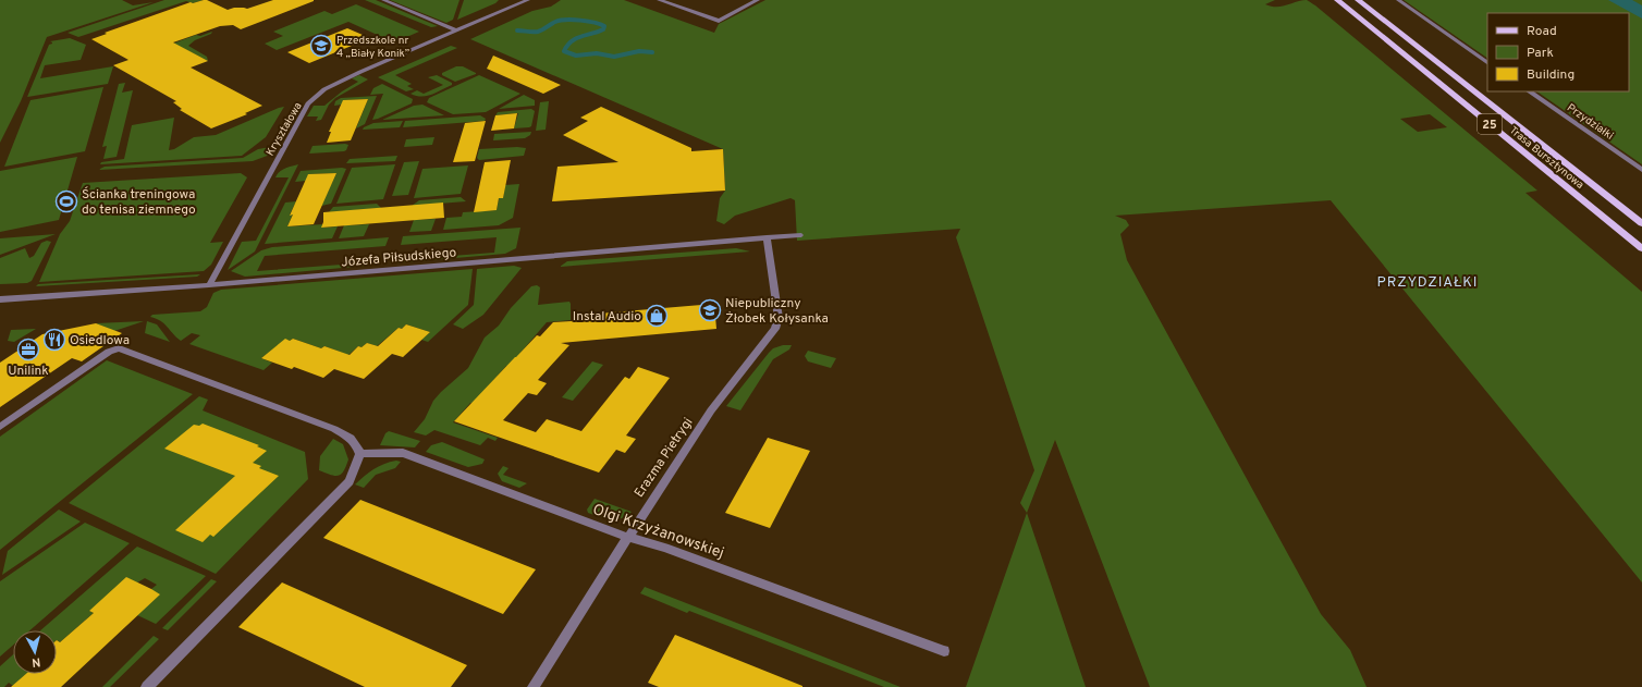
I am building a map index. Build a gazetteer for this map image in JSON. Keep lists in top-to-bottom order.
{
  "streets": {
    "main road": ["25", "Trasa Bursztynowa"],
    "street": [
      "Przydziałki",
      "Kryształowa",
      "Józefa Piłsudskiego",
      "Erazma Pietrygi",
      "Olgi Krzyżanowskiej"
    ]
  },
  "crossings": [
    ["Kryształowa", "Józefa Piłsudskiego"],
    ["Józefa Piłsudskiego", "Erazma Pietrygi"],
    ["Erazma Pietrygi", "Olgi Krzyżanowskiej"]
  ],
  "districts": ["PRZYDZIAŁKI"],
  "places": {
    "school or university": ["Przedszkole nr 4 „Biały Konik”", "Niepubliczny Żłobek Kołysanka"],
    "sports": ["Ścianka treningowa do tenisa ziemnego"],
    "shop": ["Instal Audio"],
    "restaurant": ["Osiedlowa"],
    "office": ["Unilink"]
  },
  "legend": ["Road", "Park", "Building"],
  "north": "bottom"
}
